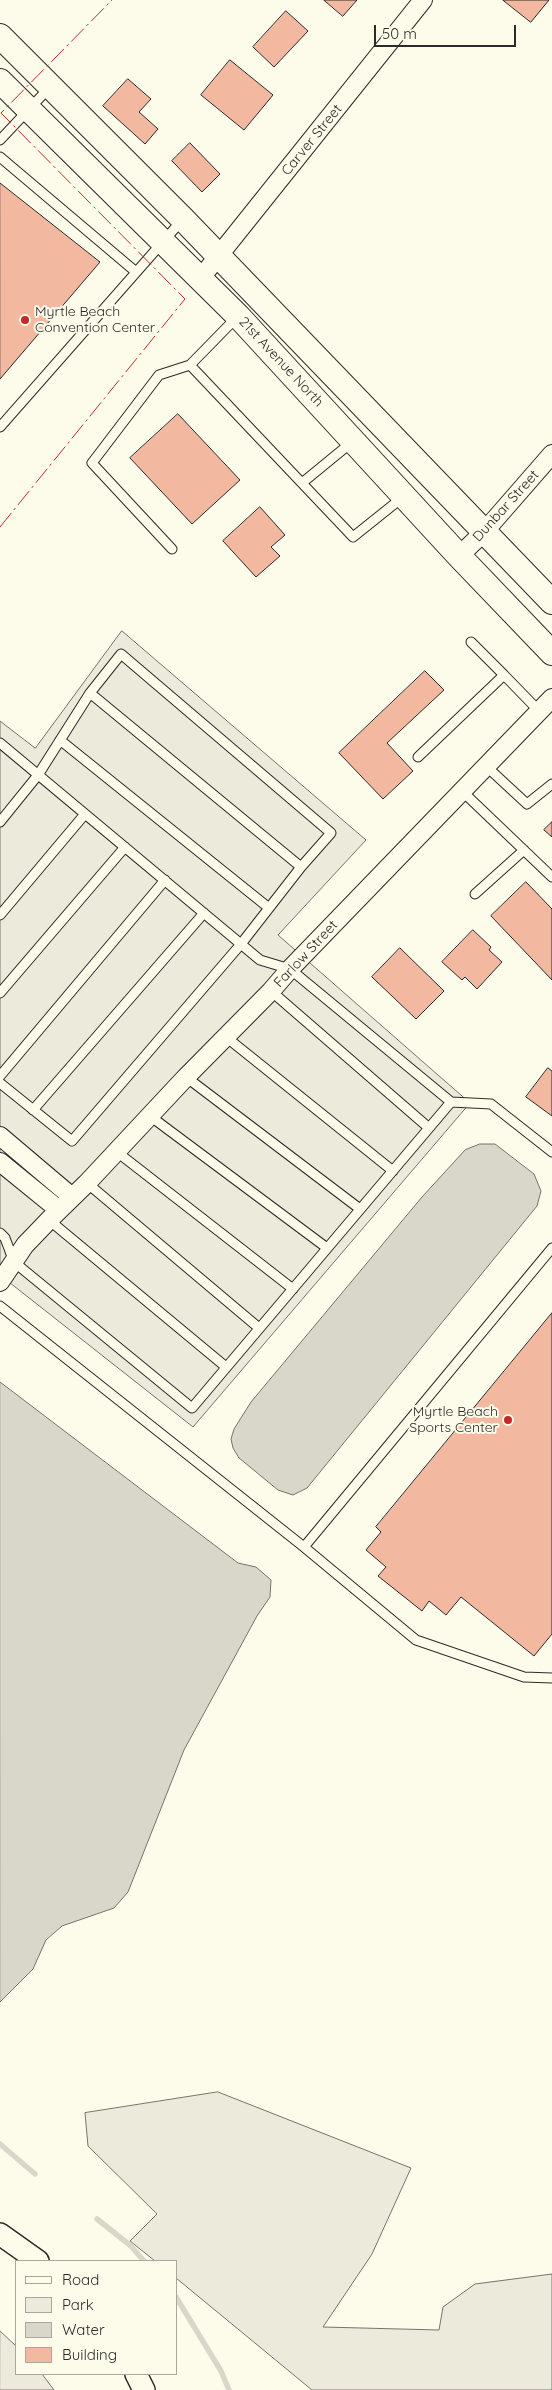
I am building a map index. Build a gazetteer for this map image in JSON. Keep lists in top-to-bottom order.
{
  "streets": {
    "main road": ["21st Avenue North"],
    "street": ["Carver Street", "Dunbar Street", "Farlow Street"]
  },
  "crossings": [
    ["Carver Street", "21st Avenue North"],
    ["21st Avenue North", "Dunbar Street"]
  ],
  "places": ["Myrtle Beach Convention Center", "Myrtle Beach Sports Center"],
  "legend": [
    "Road",
    "Park",
    "Water",
    "Building"
  ],
  "scale_bar": "50 m"
}
